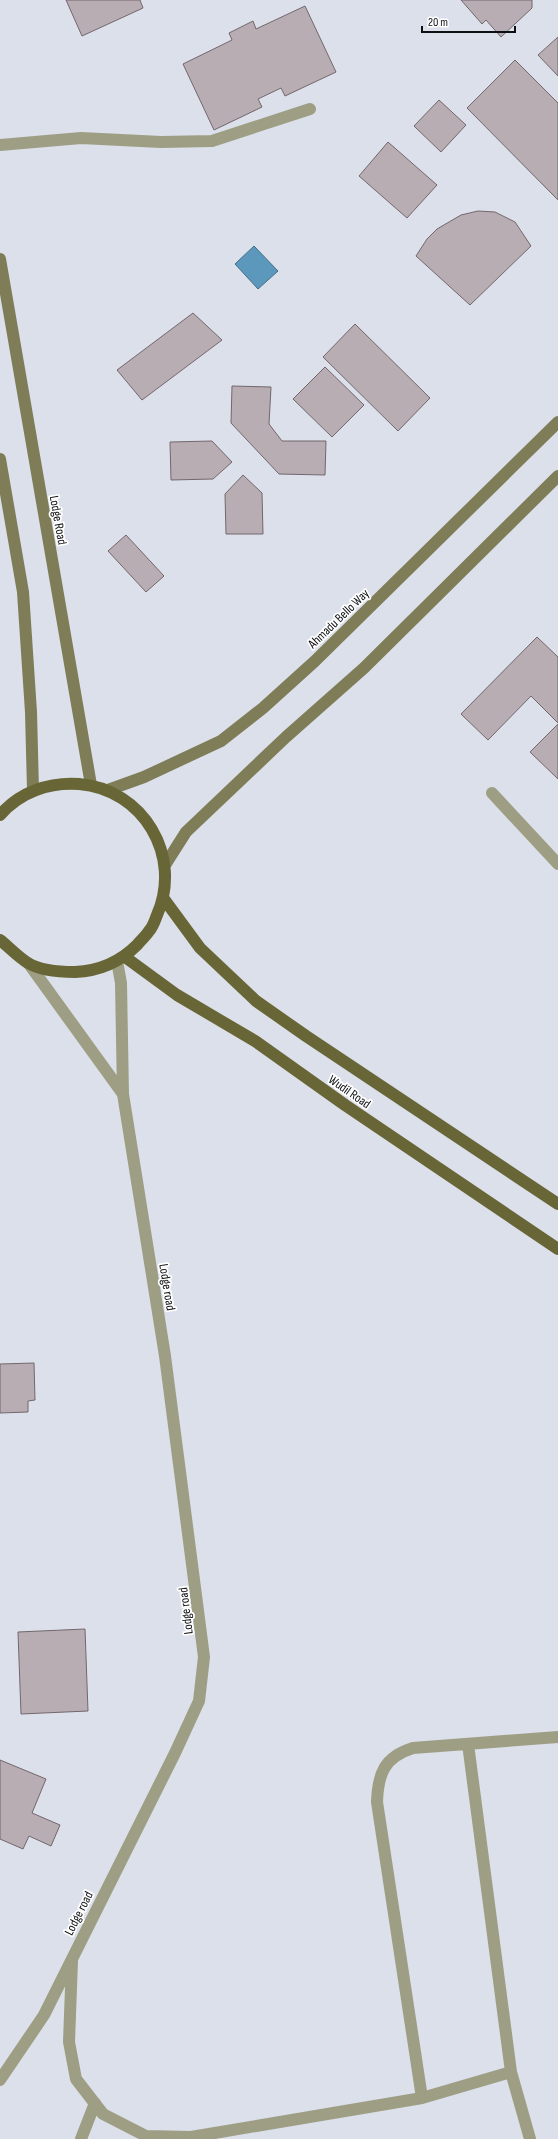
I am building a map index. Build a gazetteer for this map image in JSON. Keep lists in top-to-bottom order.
{
  "streets": {
    "main road": ["Lodge Road", "Ahmadu Bello Way", "Wudil Road"],
    "street": ["Lodge road"]
  },
  "crossings": [
    ["Wudil Road", "Lodge road"]
  ],
  "scale_bar": "20 m"
}
